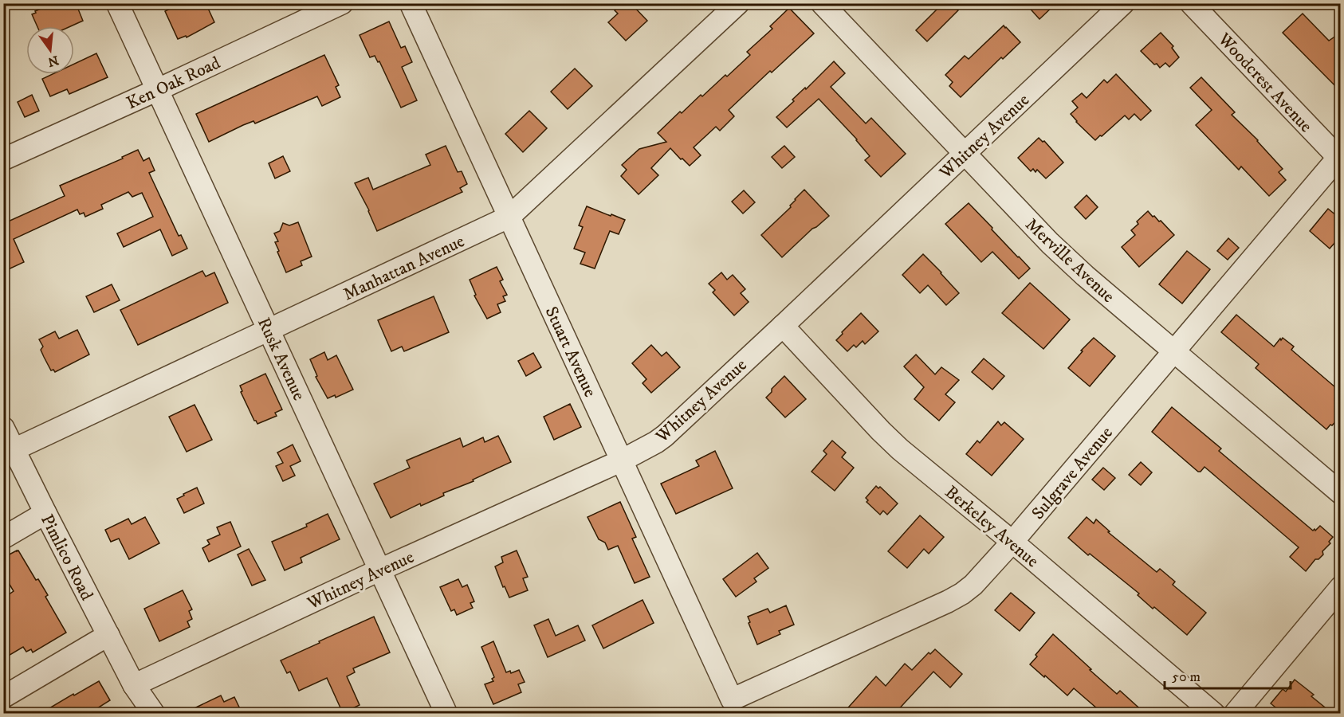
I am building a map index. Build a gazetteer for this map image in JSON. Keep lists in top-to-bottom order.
{
  "streets": {
    "street": [
      "Ken Oak Road",
      "Woodcrest Avenue",
      "Whitney Avenue",
      "Merville Avenue",
      "Manhattan Avenue",
      "Stuart Avenue",
      "Rusk Avenue",
      "Sulgrave Avenue",
      "Berkeley Avenue",
      "Pimlico Road"
    ]
  },
  "crossings": [
    ["Ken Oak Road", "Rusk Avenue"],
    ["Woodcrest Avenue", "Sulgrave Avenue"],
    ["Whitney Avenue", "Merville Avenue"],
    ["Whitney Avenue", "Stuart Avenue"],
    ["Whitney Avenue", "Rusk Avenue"],
    ["Whitney Avenue", "Berkeley Avenue"],
    ["Whitney Avenue", "Pimlico Road"],
    ["Merville Avenue", "Sulgrave Avenue"],
    ["Manhattan Avenue", "Stuart Avenue"],
    ["Manhattan Avenue", "Rusk Avenue"],
    ["Manhattan Avenue", "Pimlico Road"],
    ["Stuart Avenue", "Sulgrave Avenue"],
    ["Sulgrave Avenue", "Berkeley Avenue"]
  ],
  "scale_bar": "50 m",
  "north": "bottom"
}
